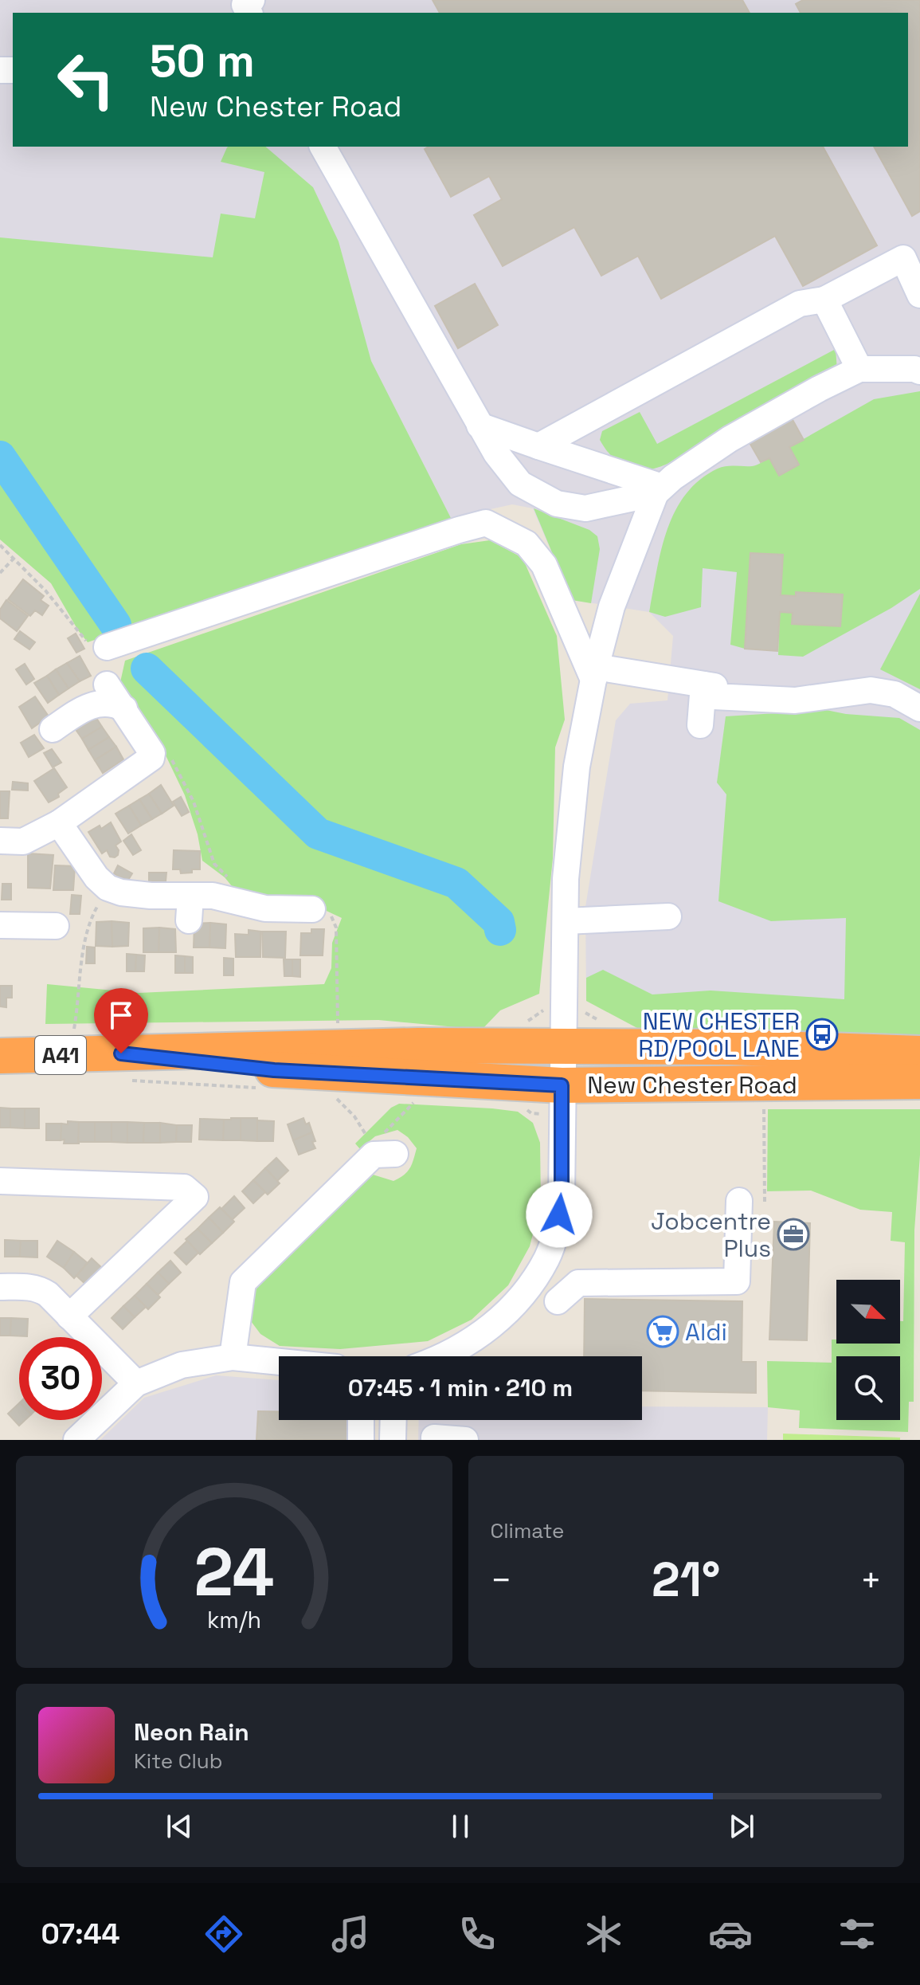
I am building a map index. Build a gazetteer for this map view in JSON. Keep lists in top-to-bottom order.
{
  "streets": {
    "highway": ["A41", "New Chester Road"]
  },
  "places": {
    "bus stop": ["NEW CHESTER RD/POOL LANE"],
    "office": ["Jobcentre Plus"],
    "supermarket": ["Aldi"]
  },
  "north": "bottom right",
  "page": {
    "turn": ["50 m", "New Chester Road"],
    "limit": "30",
    "trip": "07:45 · 1 min · 210 m",
    "tile": "Climate",
    "heat": ["−", "21°", "+"],
    "song": ["Neon Rain", "Kite Club"],
    "tabs": "07:44",
    "gauge": ["24", "km/h"]
  }
}
